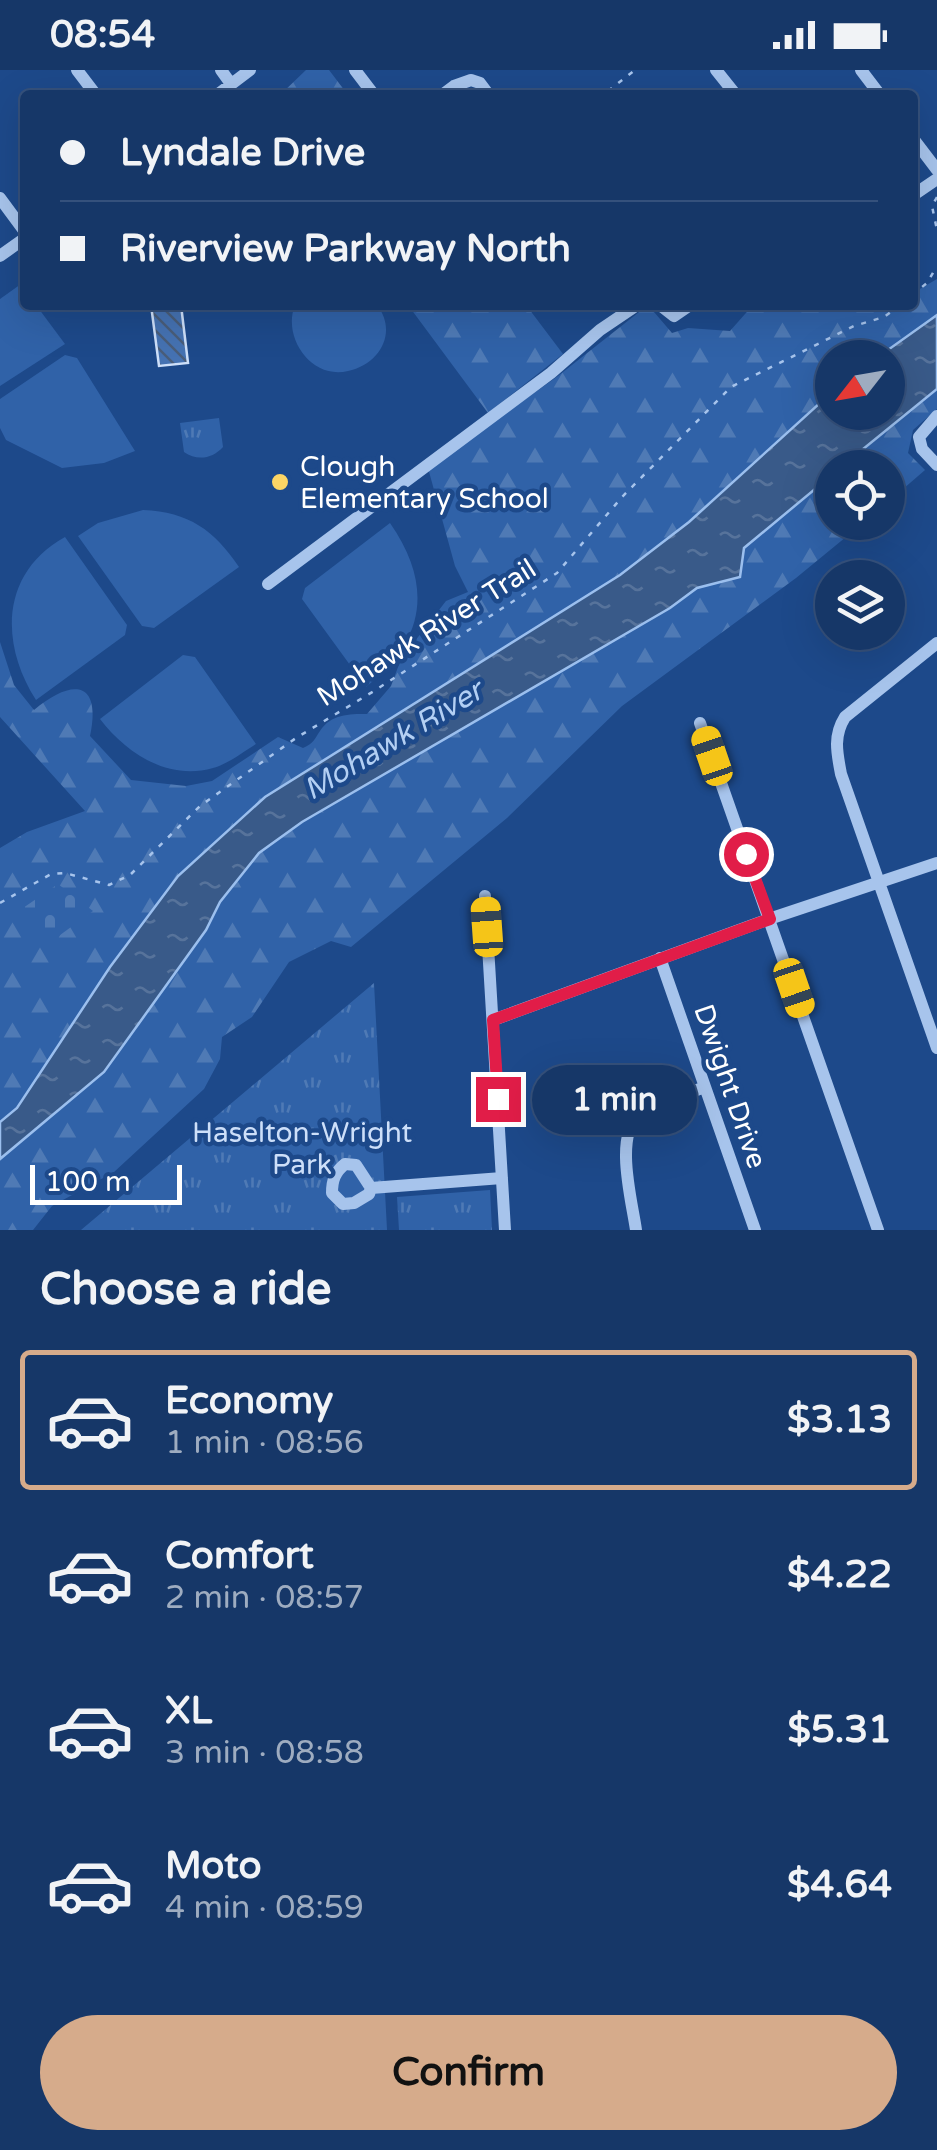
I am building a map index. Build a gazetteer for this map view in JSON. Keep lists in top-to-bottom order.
{
  "streets": {
    "street": ["Dwight Drive"],
    "path": ["Mohawk River Trail"]
  },
  "water": ["Mohawk River"],
  "parks": ["Haselton-Wright Park"],
  "places": ["Clough Elementary School"],
  "scale_bar": "100 m",
  "north": "bottom left",
  "page": {
    "status": "08:54",
    "banner": ["Lyndale Drive", "Riverview Parkway North"],
    "bubble": "1 min",
    "scale": "100 m",
    "heading": "Choose a ride",
    "list": [
      {
        "name": "Economy",
        "note": "1 min · 08:56",
        "value": "$3.13"
      },
      {
        "name": "Comfort",
        "note": "2 min · 08:57",
        "value": "$4.22"
      },
      {
        "name": "XL",
        "note": "3 min · 08:58",
        "value": "$5.31"
      },
      {
        "name": "Moto",
        "note": "4 min · 08:59",
        "value": "$4.64"
      }
    ],
    "buttons": "Confirm"
  }
}
